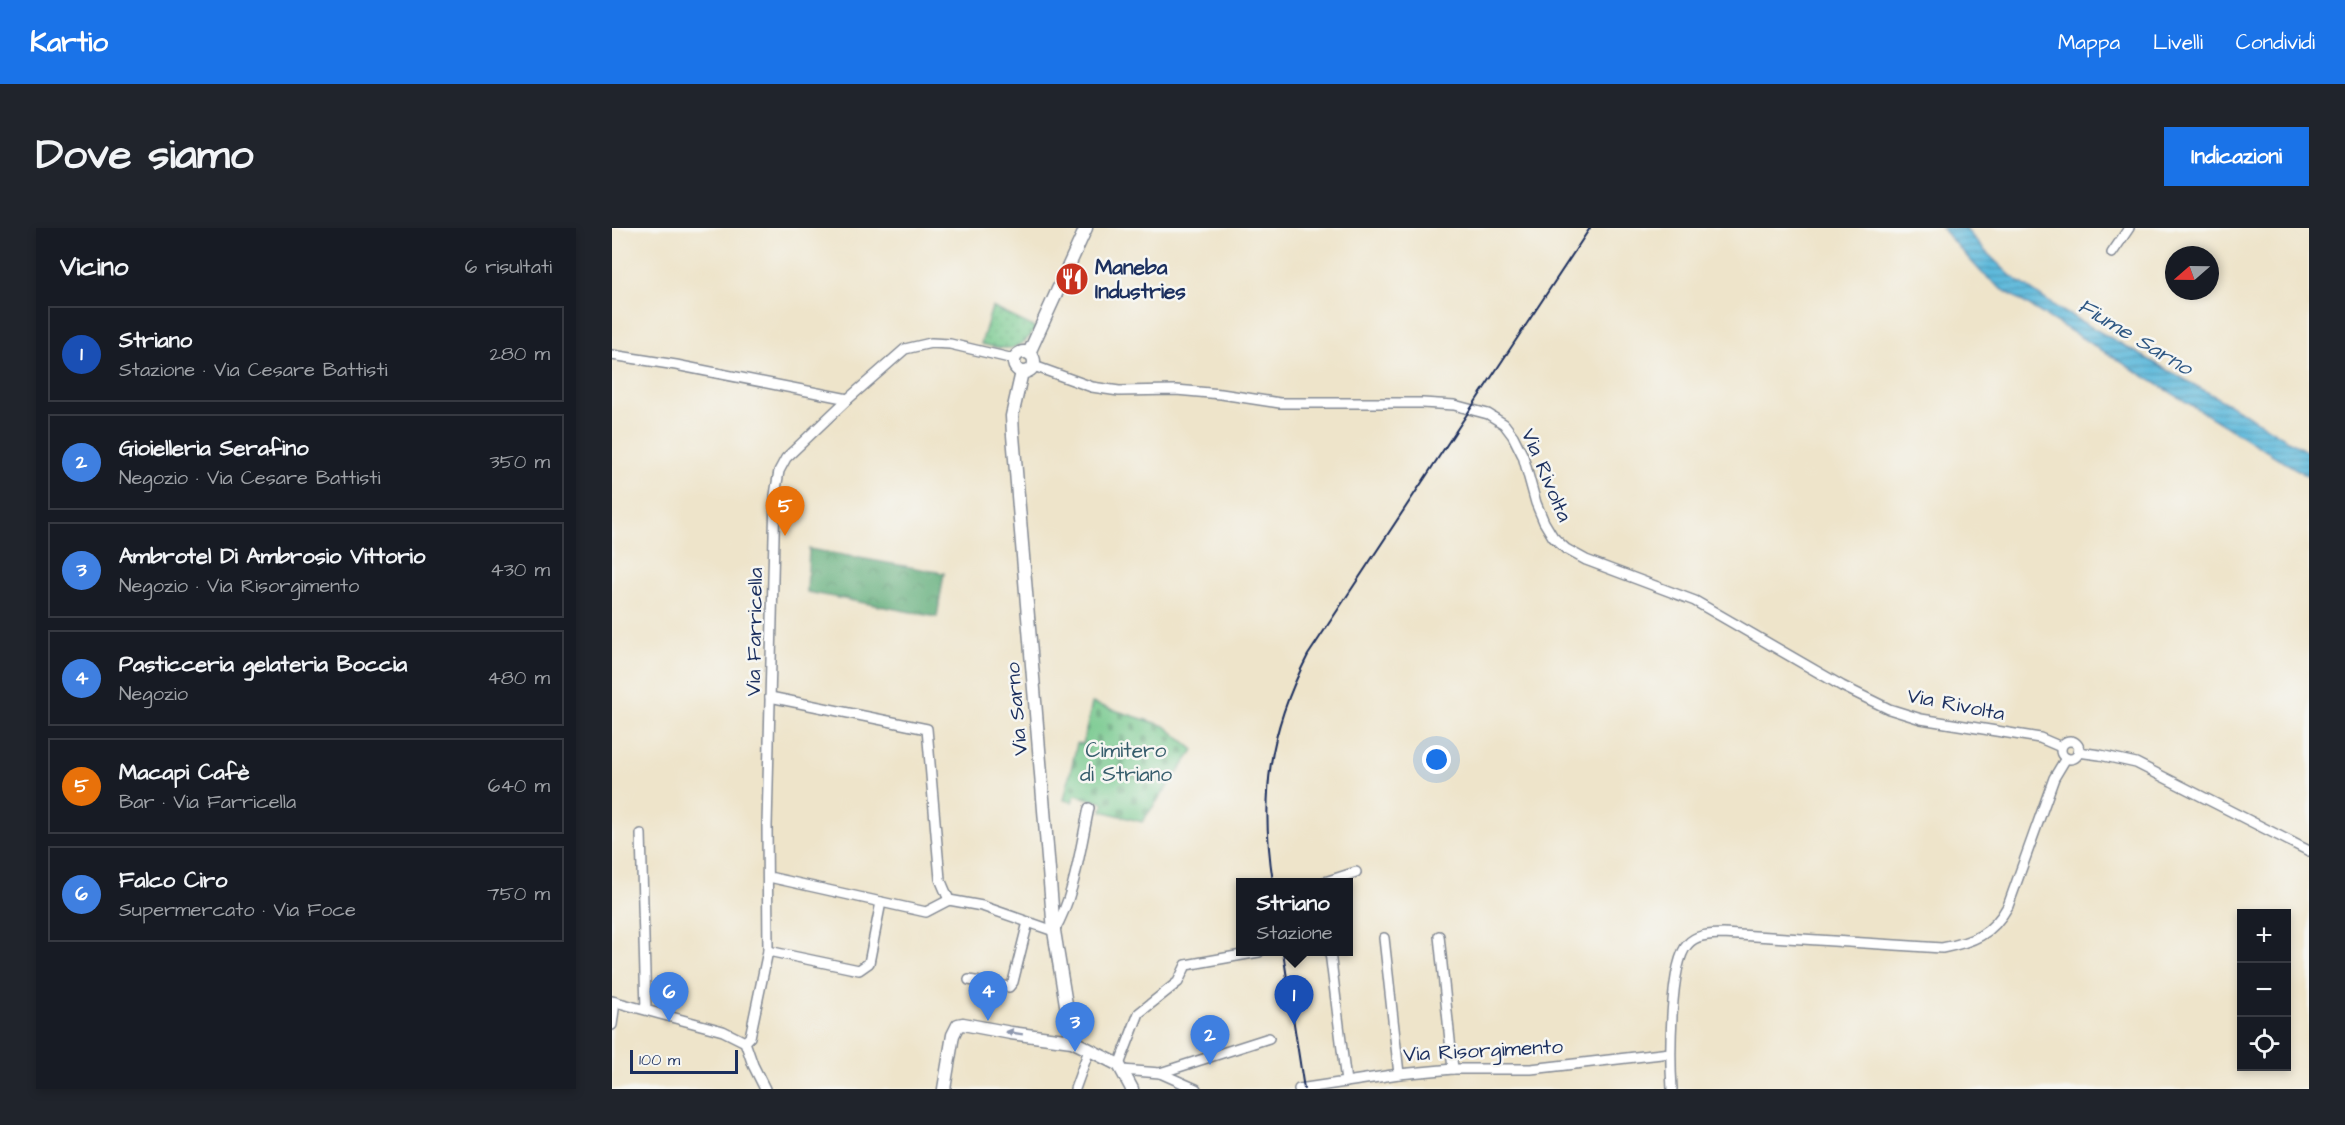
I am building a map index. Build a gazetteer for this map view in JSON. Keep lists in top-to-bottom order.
{
  "streets": {
    "main road": ["Via Sarno"],
    "street": ["Via Rivolta", "Via Farricella", "Via Risorgimento"]
  },
  "crossings": [
    ["Via Rivolta", "Via Farricella"],
    ["Via Rivolta", "Via Sarno"],
    ["Via Farricella", "Via Sarno"]
  ],
  "water": ["Fiume Sarno"],
  "parks": ["Cimitero di Striano"],
  "places": {
    "restaurant": ["Maneba Industries"]
  },
  "scale_bar": "100 m",
  "north": "left",
  "page": {
    "header": "Kartio",
    "nav": ["Mappa", "Livelli", "Condividi"],
    "title": "Dove siamo",
    "buttons": "Indicazioni",
    "heading": ["Vicino", "6 risultati"],
    "list": [
      {
        "mark": "1",
        "name": "Striano",
        "note": "Stazione · Via Cesare Battisti",
        "value": "280 m"
      },
      {
        "mark": "2",
        "name": "Gioielleria Serafino",
        "note": "Negozio · Via Cesare Battisti",
        "value": "350 m"
      },
      {
        "mark": "3",
        "name": "Ambrotel Di Ambrosio Vittorio",
        "note": "Negozio · Via Risorgimento",
        "value": "430 m"
      },
      {
        "mark": "4",
        "name": "Pasticceria gelateria Boccia",
        "note": "Negozio",
        "value": "480 m"
      },
      {
        "mark": "5",
        "name": "Macapi Cafè",
        "note": "Bar · Via Farricella",
        "value": "640 m"
      },
      {
        "mark": "6",
        "name": "Falco Ciro",
        "note": "Supermercato · Via Foce",
        "value": "750 m"
      }
    ],
    "pins": [
      "5",
      "4",
      "6",
      "1",
      "3",
      "2"
    ],
    "popup": ["Striano", "Stazione"],
    "map_buttons": ["+", "−"],
    "scale": "100 m"
  }
}
